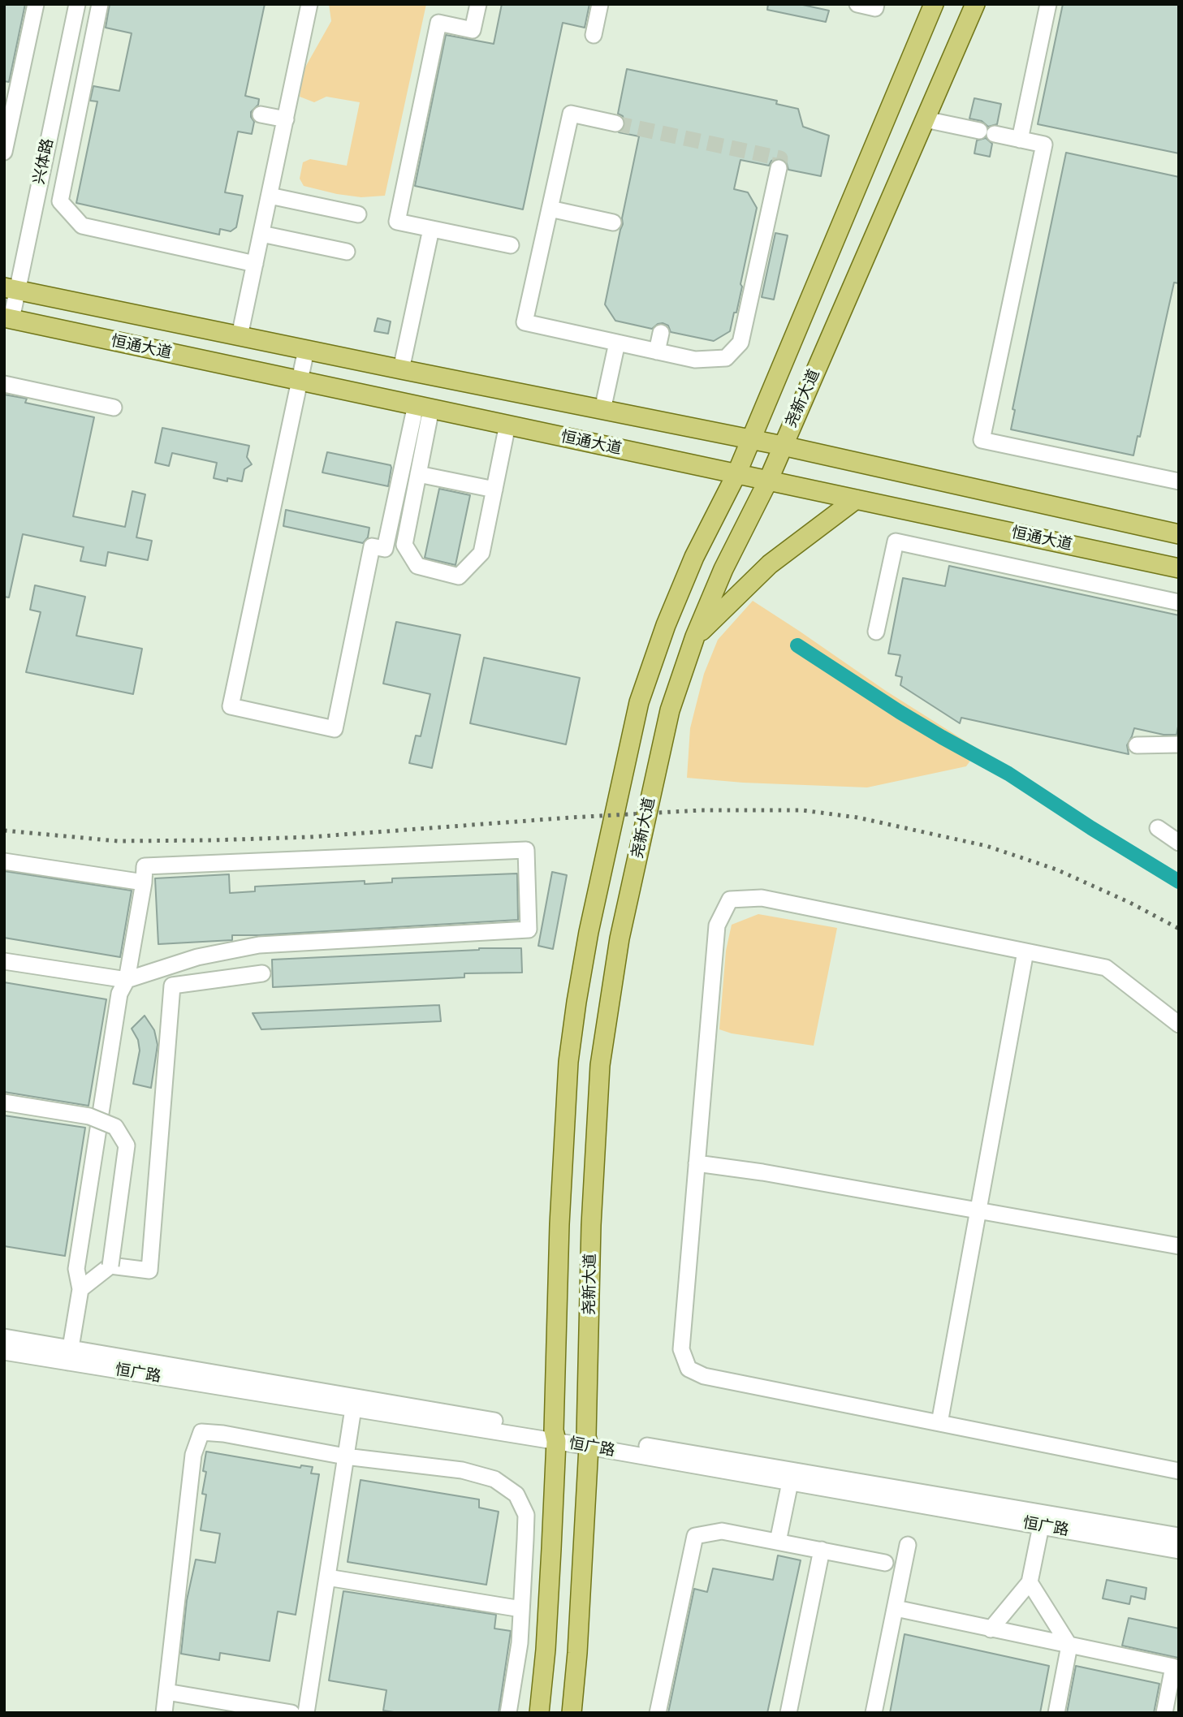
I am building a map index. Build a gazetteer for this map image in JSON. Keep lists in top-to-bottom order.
{
  "streets": {
    "main road": ["恒通大道", "尧新大道"],
    "street": ["兴体路", "恒广路"]
  },
  "crossings": [
    ["兴体路", "恒通大道"],
    ["恒通大道", "尧新大道"],
    ["尧新大道", "恒广路"]
  ]
}
